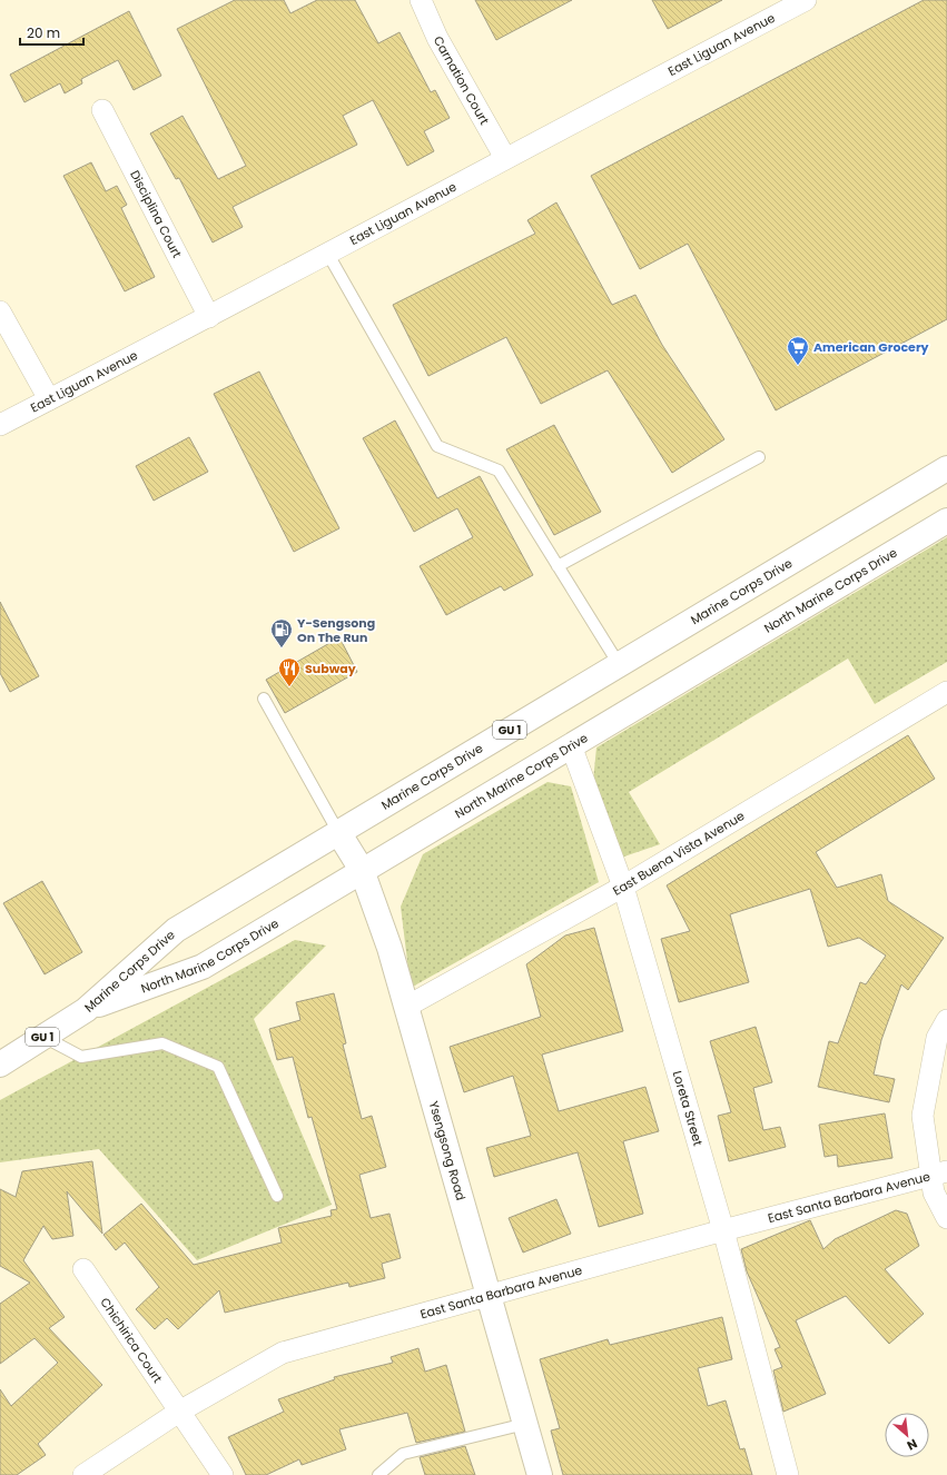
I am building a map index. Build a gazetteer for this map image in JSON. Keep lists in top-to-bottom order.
{
  "streets": {
    "main road": [
      "North Marine Corps Drive",
      "Marine Corps Drive",
      "GU 1",
      "Ysengsong Road"
    ],
    "street": [
      "East Liguan Avenue",
      "Carnation Court",
      "Disciplina Court",
      "East Buena Vista Avenue",
      "Loreta Street",
      "East Santa Barbara Avenue",
      "Chichirica Court"
    ]
  },
  "crossings": [
    ["East Liguan Avenue", "Carnation Court"],
    ["East Liguan Avenue", "Disciplina Court"],
    ["North Marine Corps Drive", "Marine Corps Drive"],
    ["North Marine Corps Drive", "Loreta Street"],
    ["North Marine Corps Drive", "Ysengsong Road"],
    ["Marine Corps Drive", "Ysengsong Road"],
    ["East Buena Vista Avenue", "Loreta Street"],
    ["East Buena Vista Avenue", "Ysengsong Road"],
    ["Loreta Street", "East Santa Barbara Avenue"],
    ["Ysengsong Road", "East Santa Barbara Avenue"],
    ["East Santa Barbara Avenue", "Chichirica Court"]
  ],
  "places": {
    "supermarket": ["American Grocery"],
    "fuel station": ["Y-Sengsong On The Run"],
    "restaurant": ["Subway"]
  },
  "scale_bar": "20 m",
  "north": "bottom right"
}
